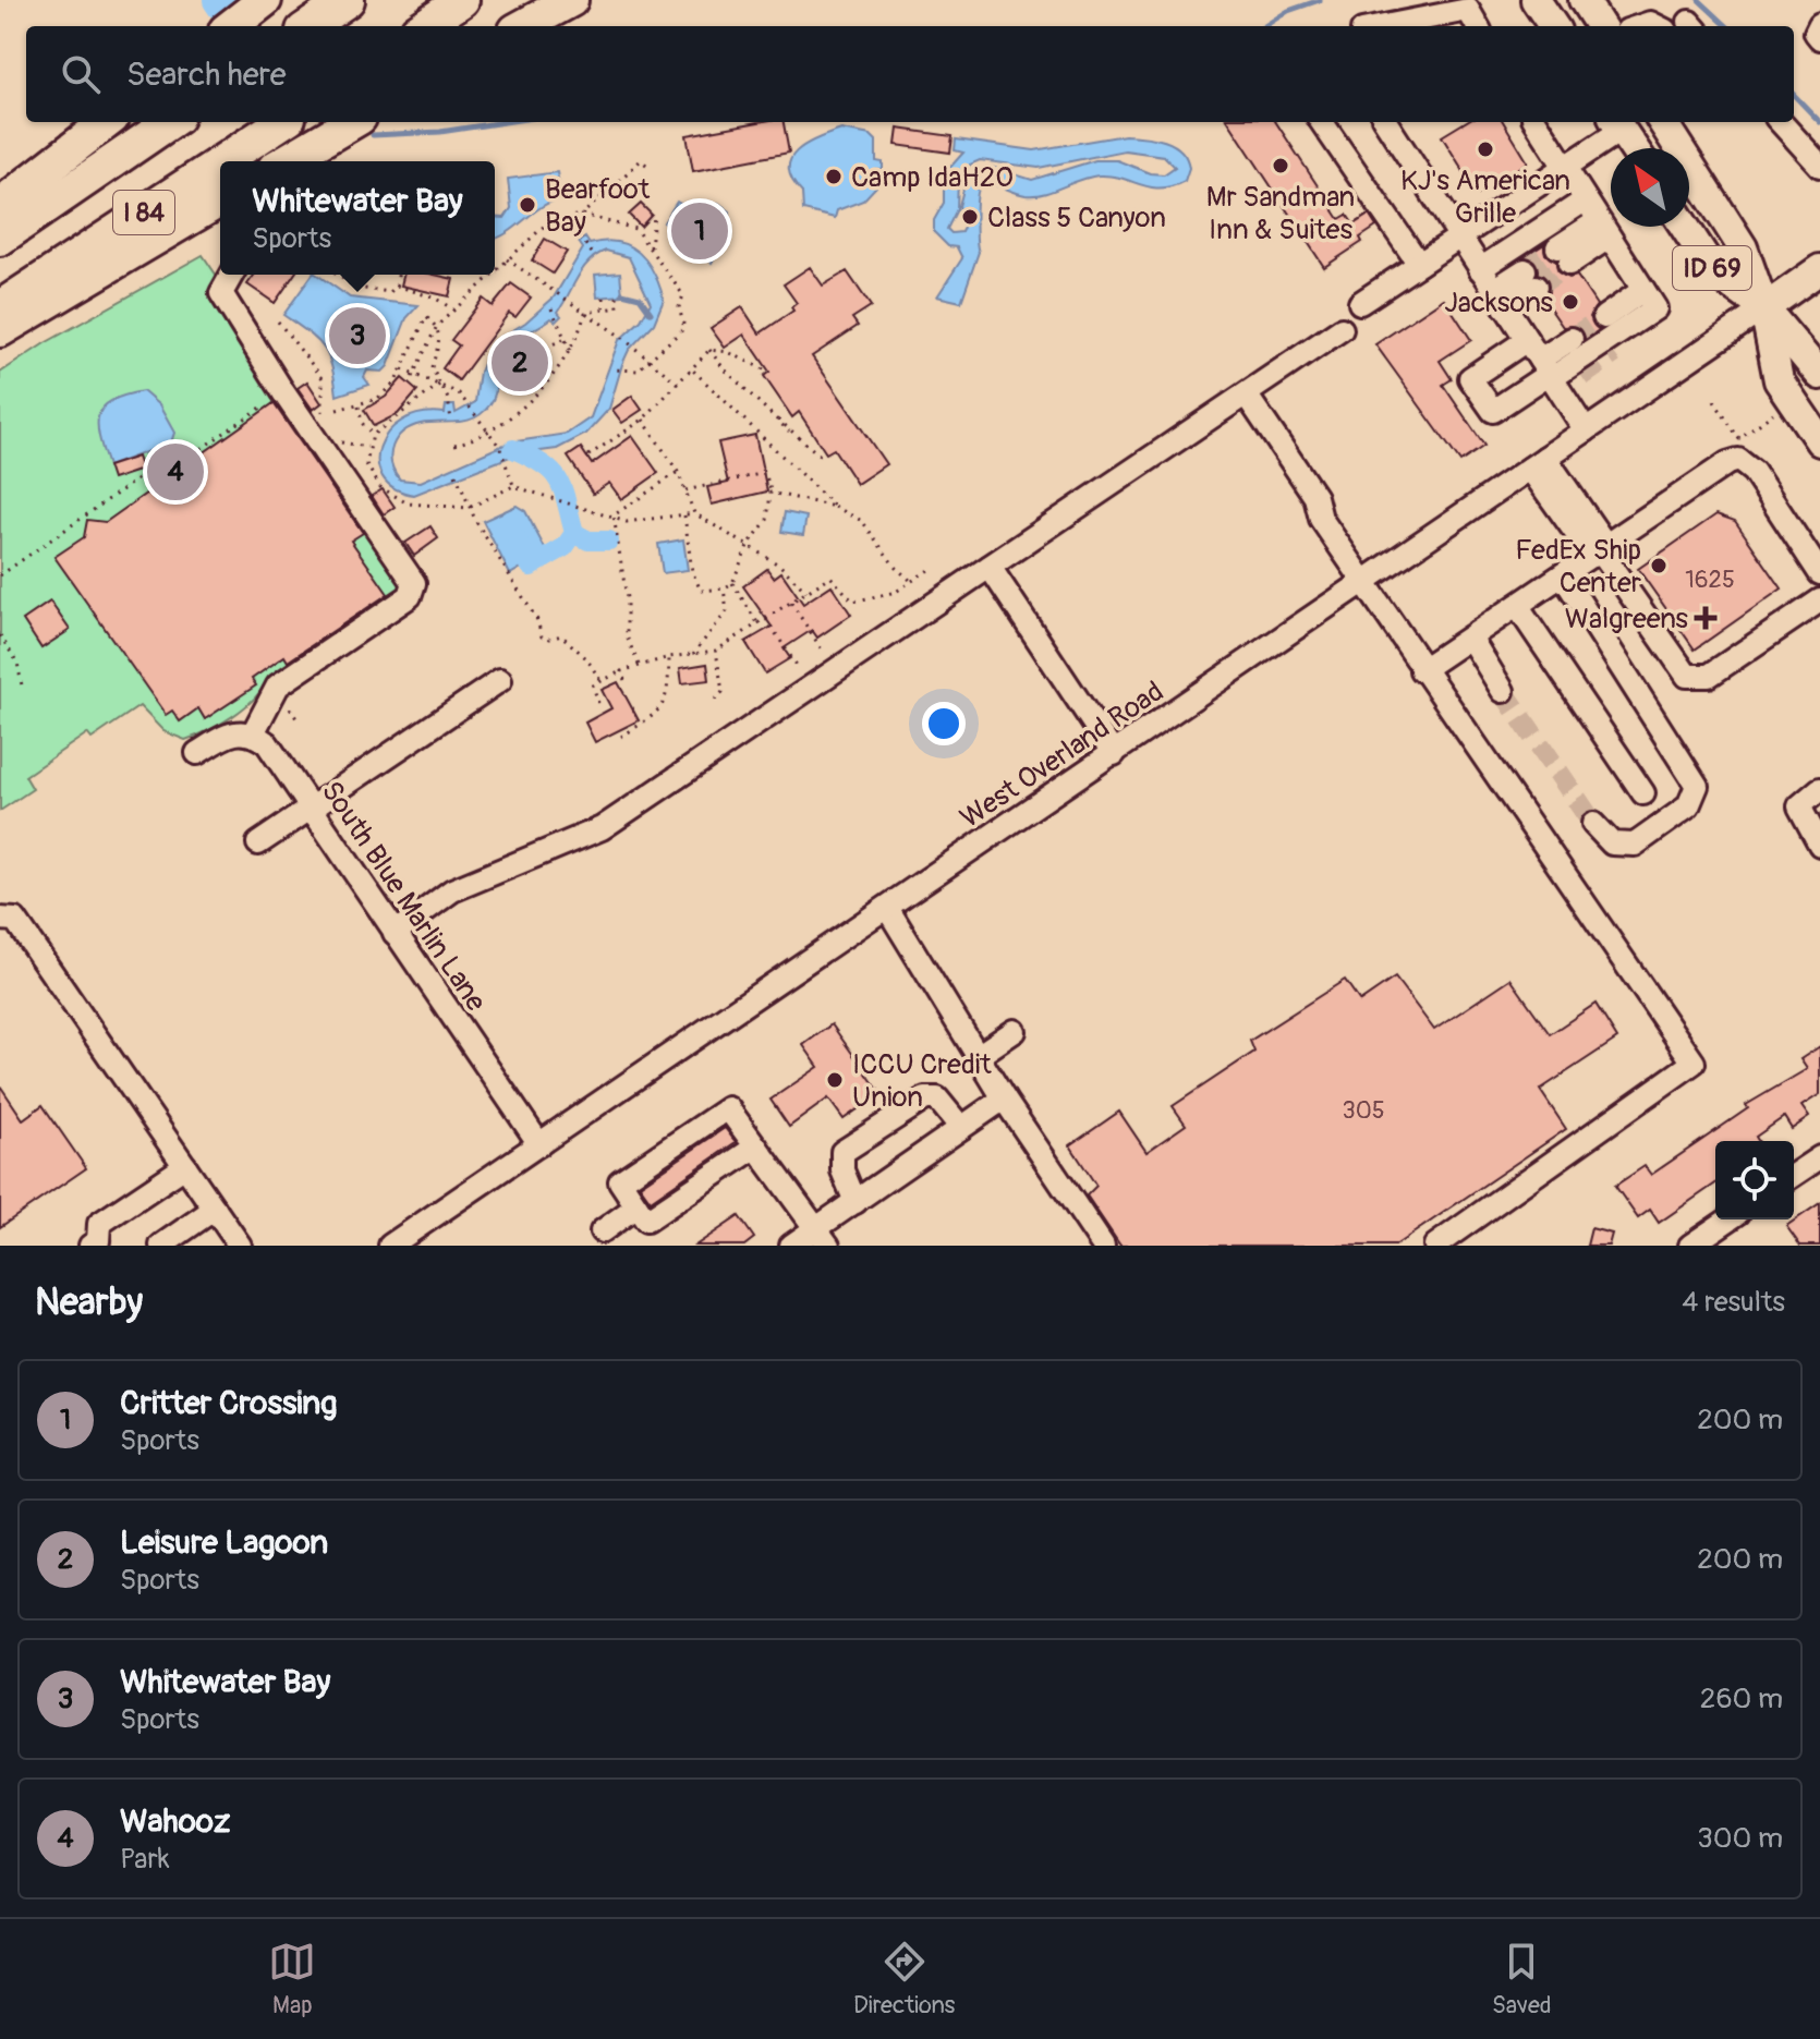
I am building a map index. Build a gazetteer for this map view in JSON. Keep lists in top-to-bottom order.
{
  "streets": {
    "highway": ["I 84"],
    "main road": ["ID 69"],
    "street": ["West Overland Road", "South Blue Marlin Lane"]
  },
  "crossings": [
    ["ID 69", "West Overland Road"],
    ["West Overland Road", "South Blue Marlin Lane"]
  ],
  "places": {
    "other": [
      "KJ's American Grille",
      "Mr Sandman Inn & Suites",
      "Camp IdaH2O",
      "Bearfoot Bay",
      "Class 5 Canyon",
      "Jacksons",
      "FedEx Ship Center",
      "ICCU Credit Union"
    ],
    "health": ["Walgreens"]
  },
  "house_numbers": ["1625", "305"],
  "north": "top left",
  "page": {
    "search": "Search here",
    "popup": ["Whitewater Bay", "Sports"],
    "pins": [
      "1",
      "3",
      "2",
      "4"
    ],
    "heading": ["Nearby", "4 results"],
    "list": [
      {
        "mark": "1",
        "name": "Critter Crossing",
        "note": "Sports",
        "value": "200 m"
      },
      {
        "mark": "2",
        "name": "Leisure Lagoon",
        "note": "Sports",
        "value": "200 m"
      },
      {
        "mark": "3",
        "name": "Whitewater Bay",
        "note": "Sports",
        "value": "260 m"
      },
      {
        "mark": "4",
        "name": "Wahooz",
        "note": "Park",
        "value": "300 m"
      }
    ],
    "nav": ["Map", "Directions", "Saved"]
  }
}
